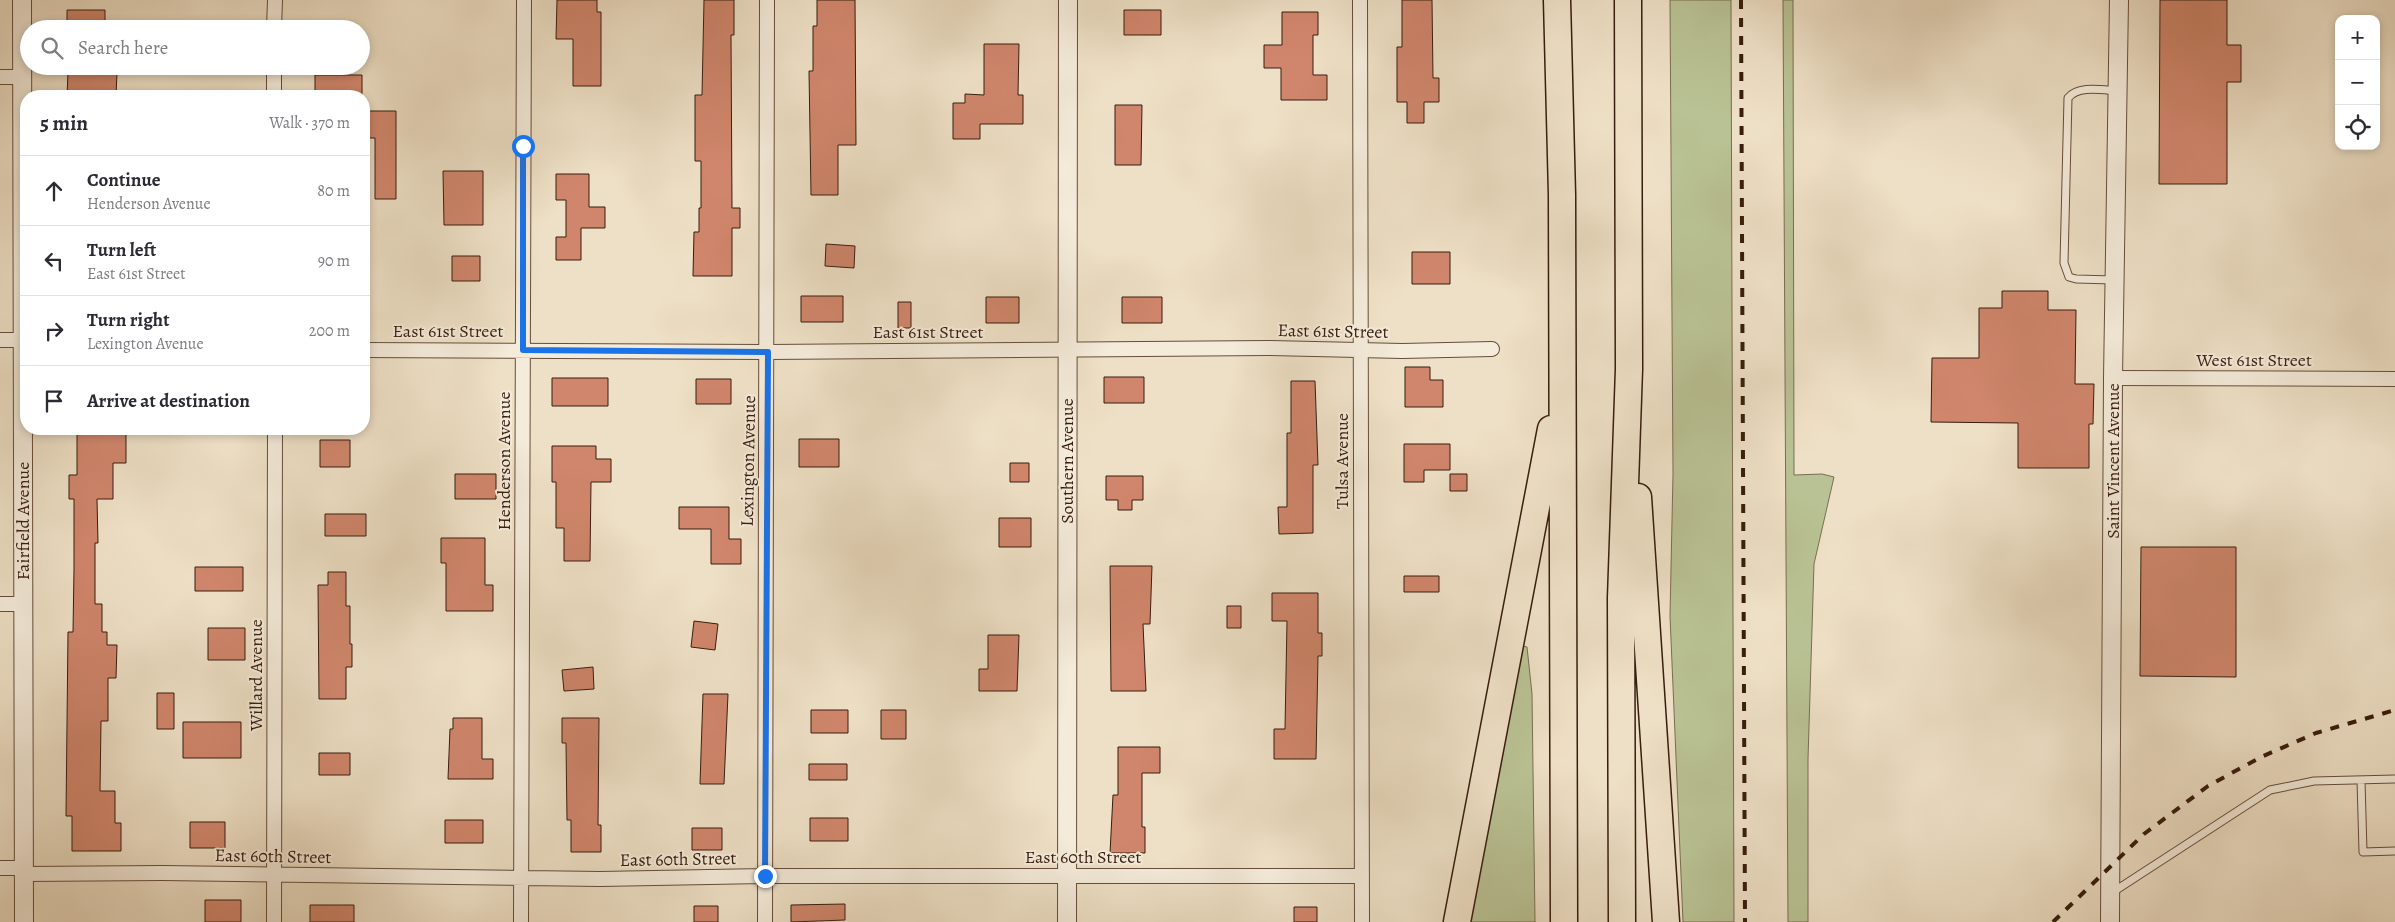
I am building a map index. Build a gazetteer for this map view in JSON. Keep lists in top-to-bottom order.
{
  "streets": {
    "street": [
      "East 61st Street",
      "West 61st Street",
      "Henderson Avenue",
      "Lexington Avenue",
      "Southern Avenue",
      "Tulsa Avenue",
      "Saint Vincent Avenue",
      "Fairfield Avenue",
      "Willard Avenue",
      "East 60th Street"
    ]
  },
  "crossings": [
    ["East 61st Street", "Henderson Avenue"],
    ["East 61st Street", "Lexington Avenue"],
    ["East 61st Street", "Southern Avenue"],
    ["East 61st Street", "Tulsa Avenue"],
    ["West 61st Street", "Saint Vincent Avenue"],
    ["Henderson Avenue", "East 60th Street"],
    ["Lexington Avenue", "East 60th Street"],
    ["Southern Avenue", "East 60th Street"],
    ["Tulsa Avenue", "East 60th Street"],
    ["Fairfield Avenue", "East 60th Street"],
    ["Willard Avenue", "East 60th Street"]
  ],
  "page": {
    "map_buttons": ["+", "−"],
    "search": "Search here",
    "heading": ["5 min", "Walk · 370 m"],
    "list": [
      ["Continue", "Henderson Avenue", "80 m"],
      ["Turn left", "East 61st Street", "90 m"],
      ["Turn right", "Lexington Avenue", "200 m"],
      "Arrive at destination"
    ]
  }
}
